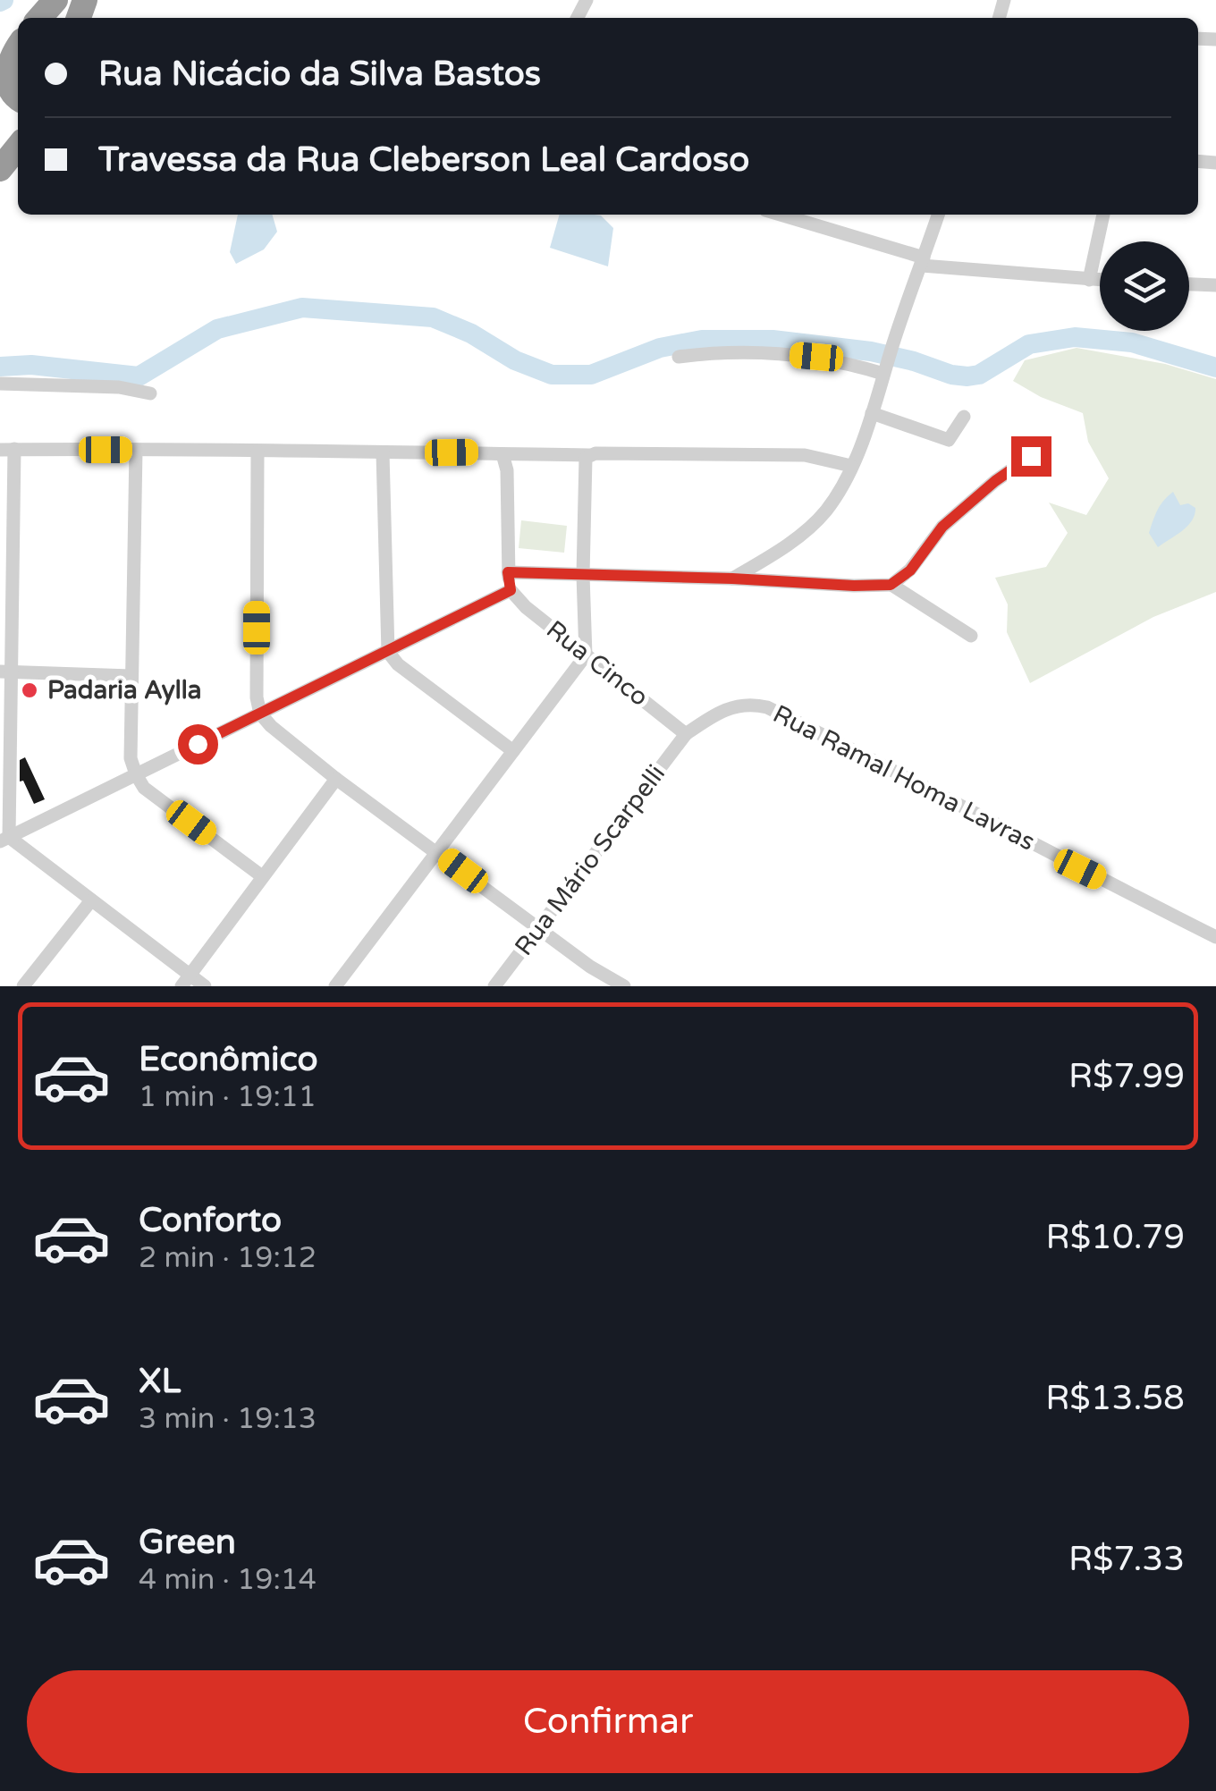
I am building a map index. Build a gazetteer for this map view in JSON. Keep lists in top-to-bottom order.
{
  "streets": {
    "street": ["Rua Cinco", "Rua Ramal Homa Lavras", "Rua Mário Scarpelli"]
  },
  "crossings": [
    ["Rua Cinco", "Rua Ramal Homa Lavras"],
    ["Rua Cinco", "Rua Mário Scarpelli"],
    ["Rua Ramal Homa Lavras", "Rua Mário Scarpelli"]
  ],
  "places": ["Padaria Aylla"],
  "page": {
    "banner": ["Rua Nicácio da Silva Bastos", "Travessa da Rua Cleberson Leal Cardoso"],
    "list": [
      {
        "name": "Econômico",
        "note": "1 min · 19:11",
        "value": "R$7.99"
      },
      {
        "name": "Conforto",
        "note": "2 min · 19:12",
        "value": "R$10.79"
      },
      {
        "name": "XL",
        "note": "3 min · 19:13",
        "value": "R$13.58"
      },
      {
        "name": "Green",
        "note": "4 min · 19:14",
        "value": "R$7.33"
      }
    ],
    "buttons": "Confirmar"
  }
}
